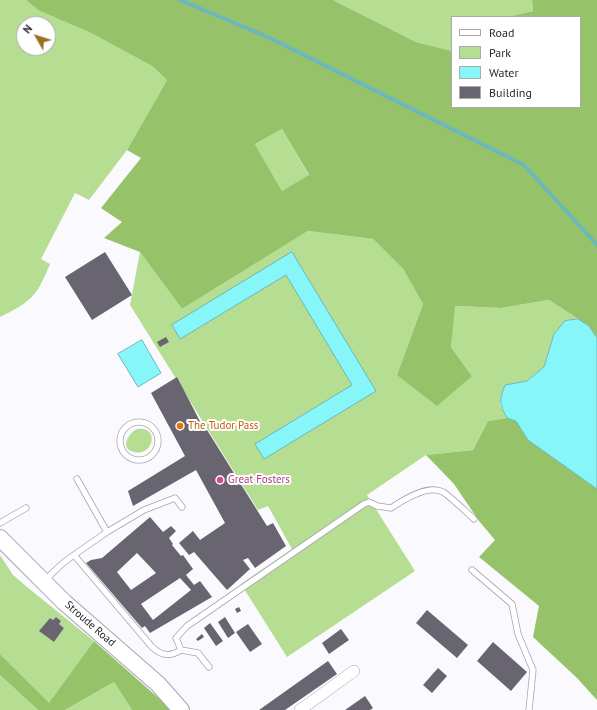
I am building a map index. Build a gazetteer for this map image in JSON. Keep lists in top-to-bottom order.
{
  "streets": {
    "street": ["Stroude Road"]
  },
  "places": ["The Tudor Pass", "Great Fosters"],
  "legend": [
    "Road",
    "Park",
    "Water",
    "Building"
  ],
  "north": "top left"
}
